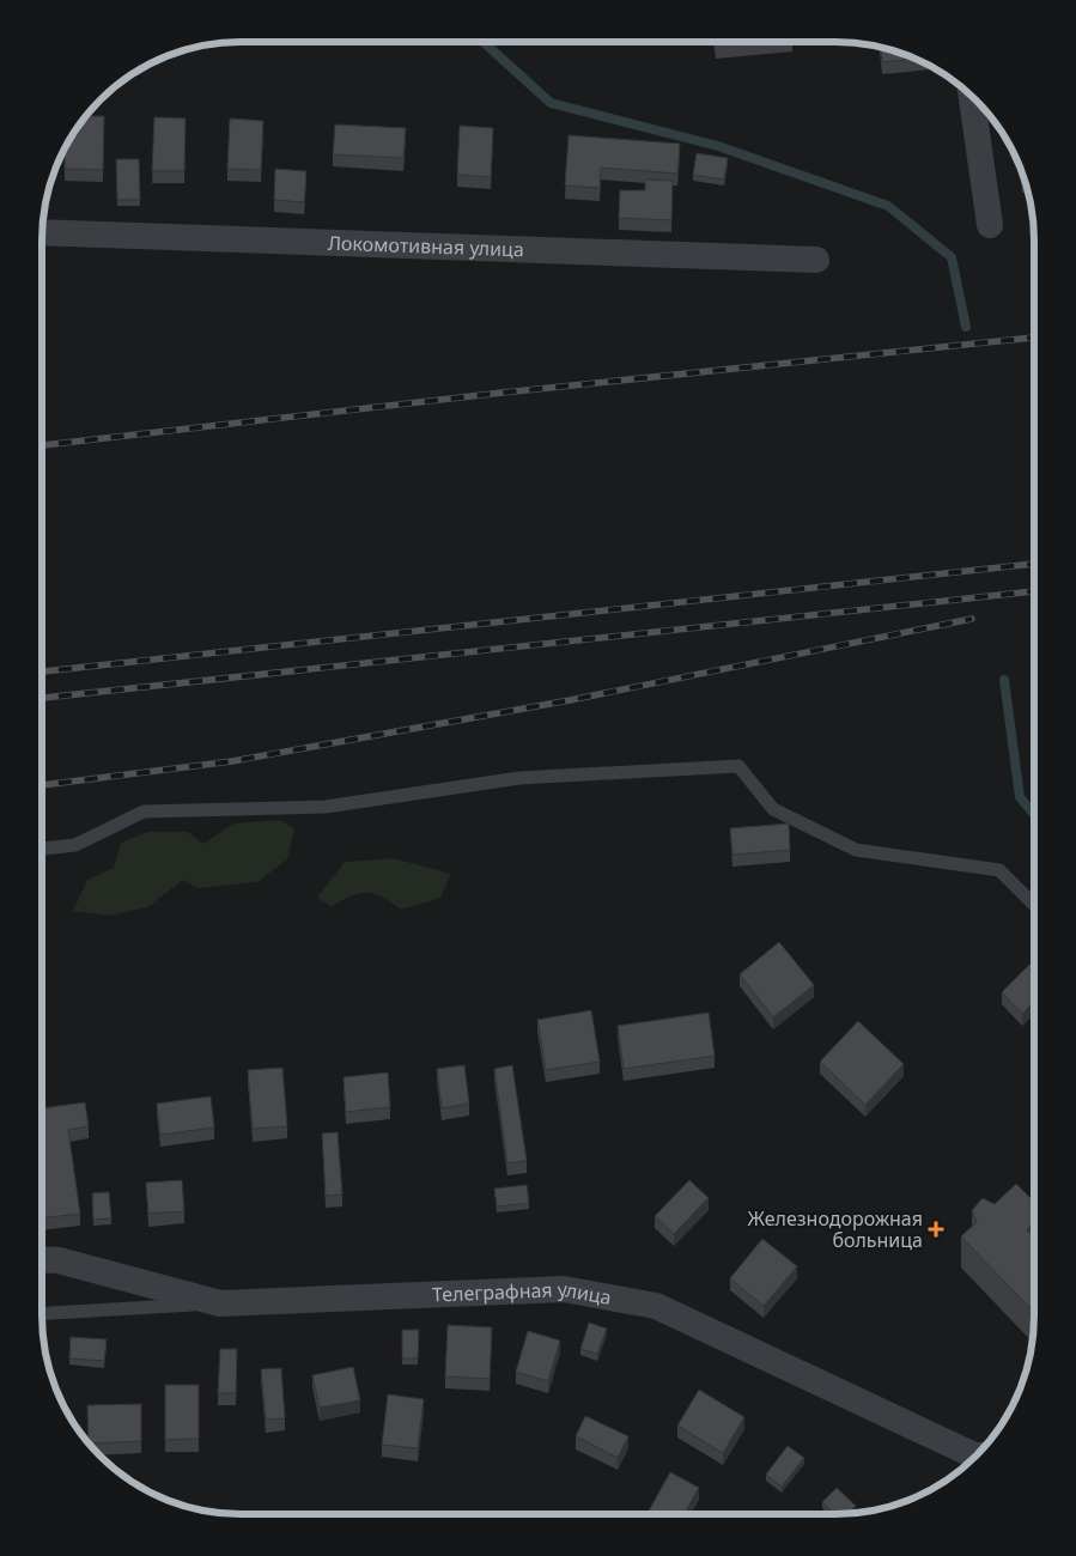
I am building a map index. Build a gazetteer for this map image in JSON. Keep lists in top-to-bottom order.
{
  "streets": {
    "street": ["Локомотивная улица", "Телеграфная улица"]
  },
  "places": {
    "health": ["Железнодорожная больница"]
  }
}
